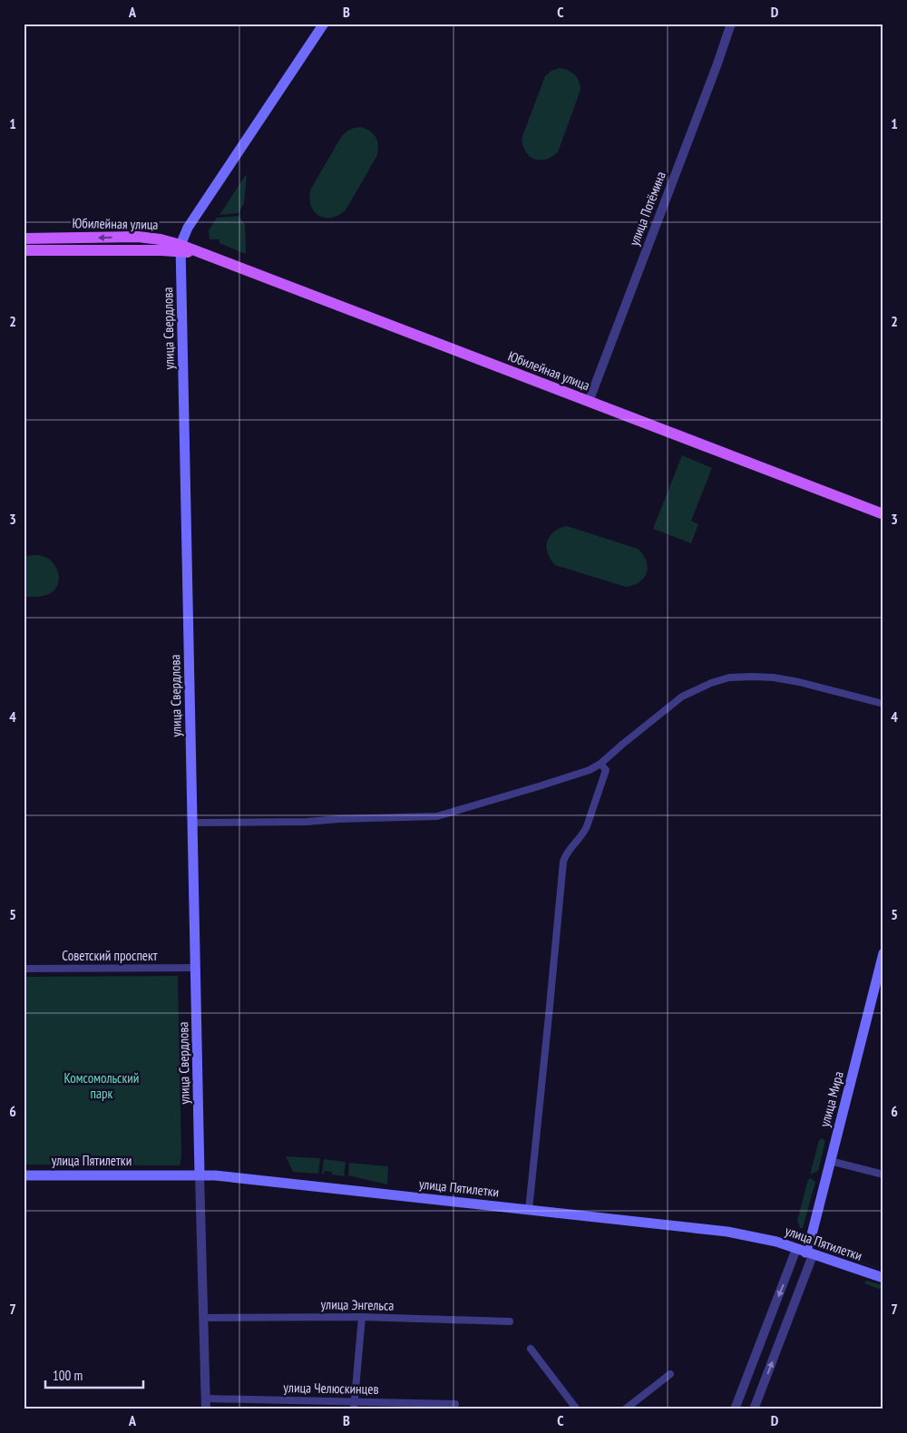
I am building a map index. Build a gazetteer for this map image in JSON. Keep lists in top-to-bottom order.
{
  "streets": {
    "main road": [
      "Юбилейная улица",
      "улица Свердлова",
      "улица Мира",
      "улица Пятилетки"
    ],
    "street": [
      "улица Потёмина",
      "Советский проспект",
      "улица Энгельса",
      "улица Челюскинцев"
    ]
  },
  "crossings": [
    ["улица Потёмина", "Юбилейная улица"],
    ["Юбилейная улица", "улица Свердлова"],
    ["улица Свердлова", "Советский проспект"],
    ["улица Свердлова", "улица Пятилетки"],
    ["улица Свердлова", "улица Энгельса"],
    ["улица Свердлова", "улица Челюскинцев"],
    ["улица Мира", "улица Пятилетки"]
  ],
  "parks": ["Комсомольский парк"],
  "scale_bar": "100 m",
  "grid": {
    "columns": [
      "A",
      "B",
      "C",
      "D"
    ],
    "rows": [
      "1",
      "2",
      "3",
      "4",
      "5",
      "6",
      "7"
    ]
  }
}
